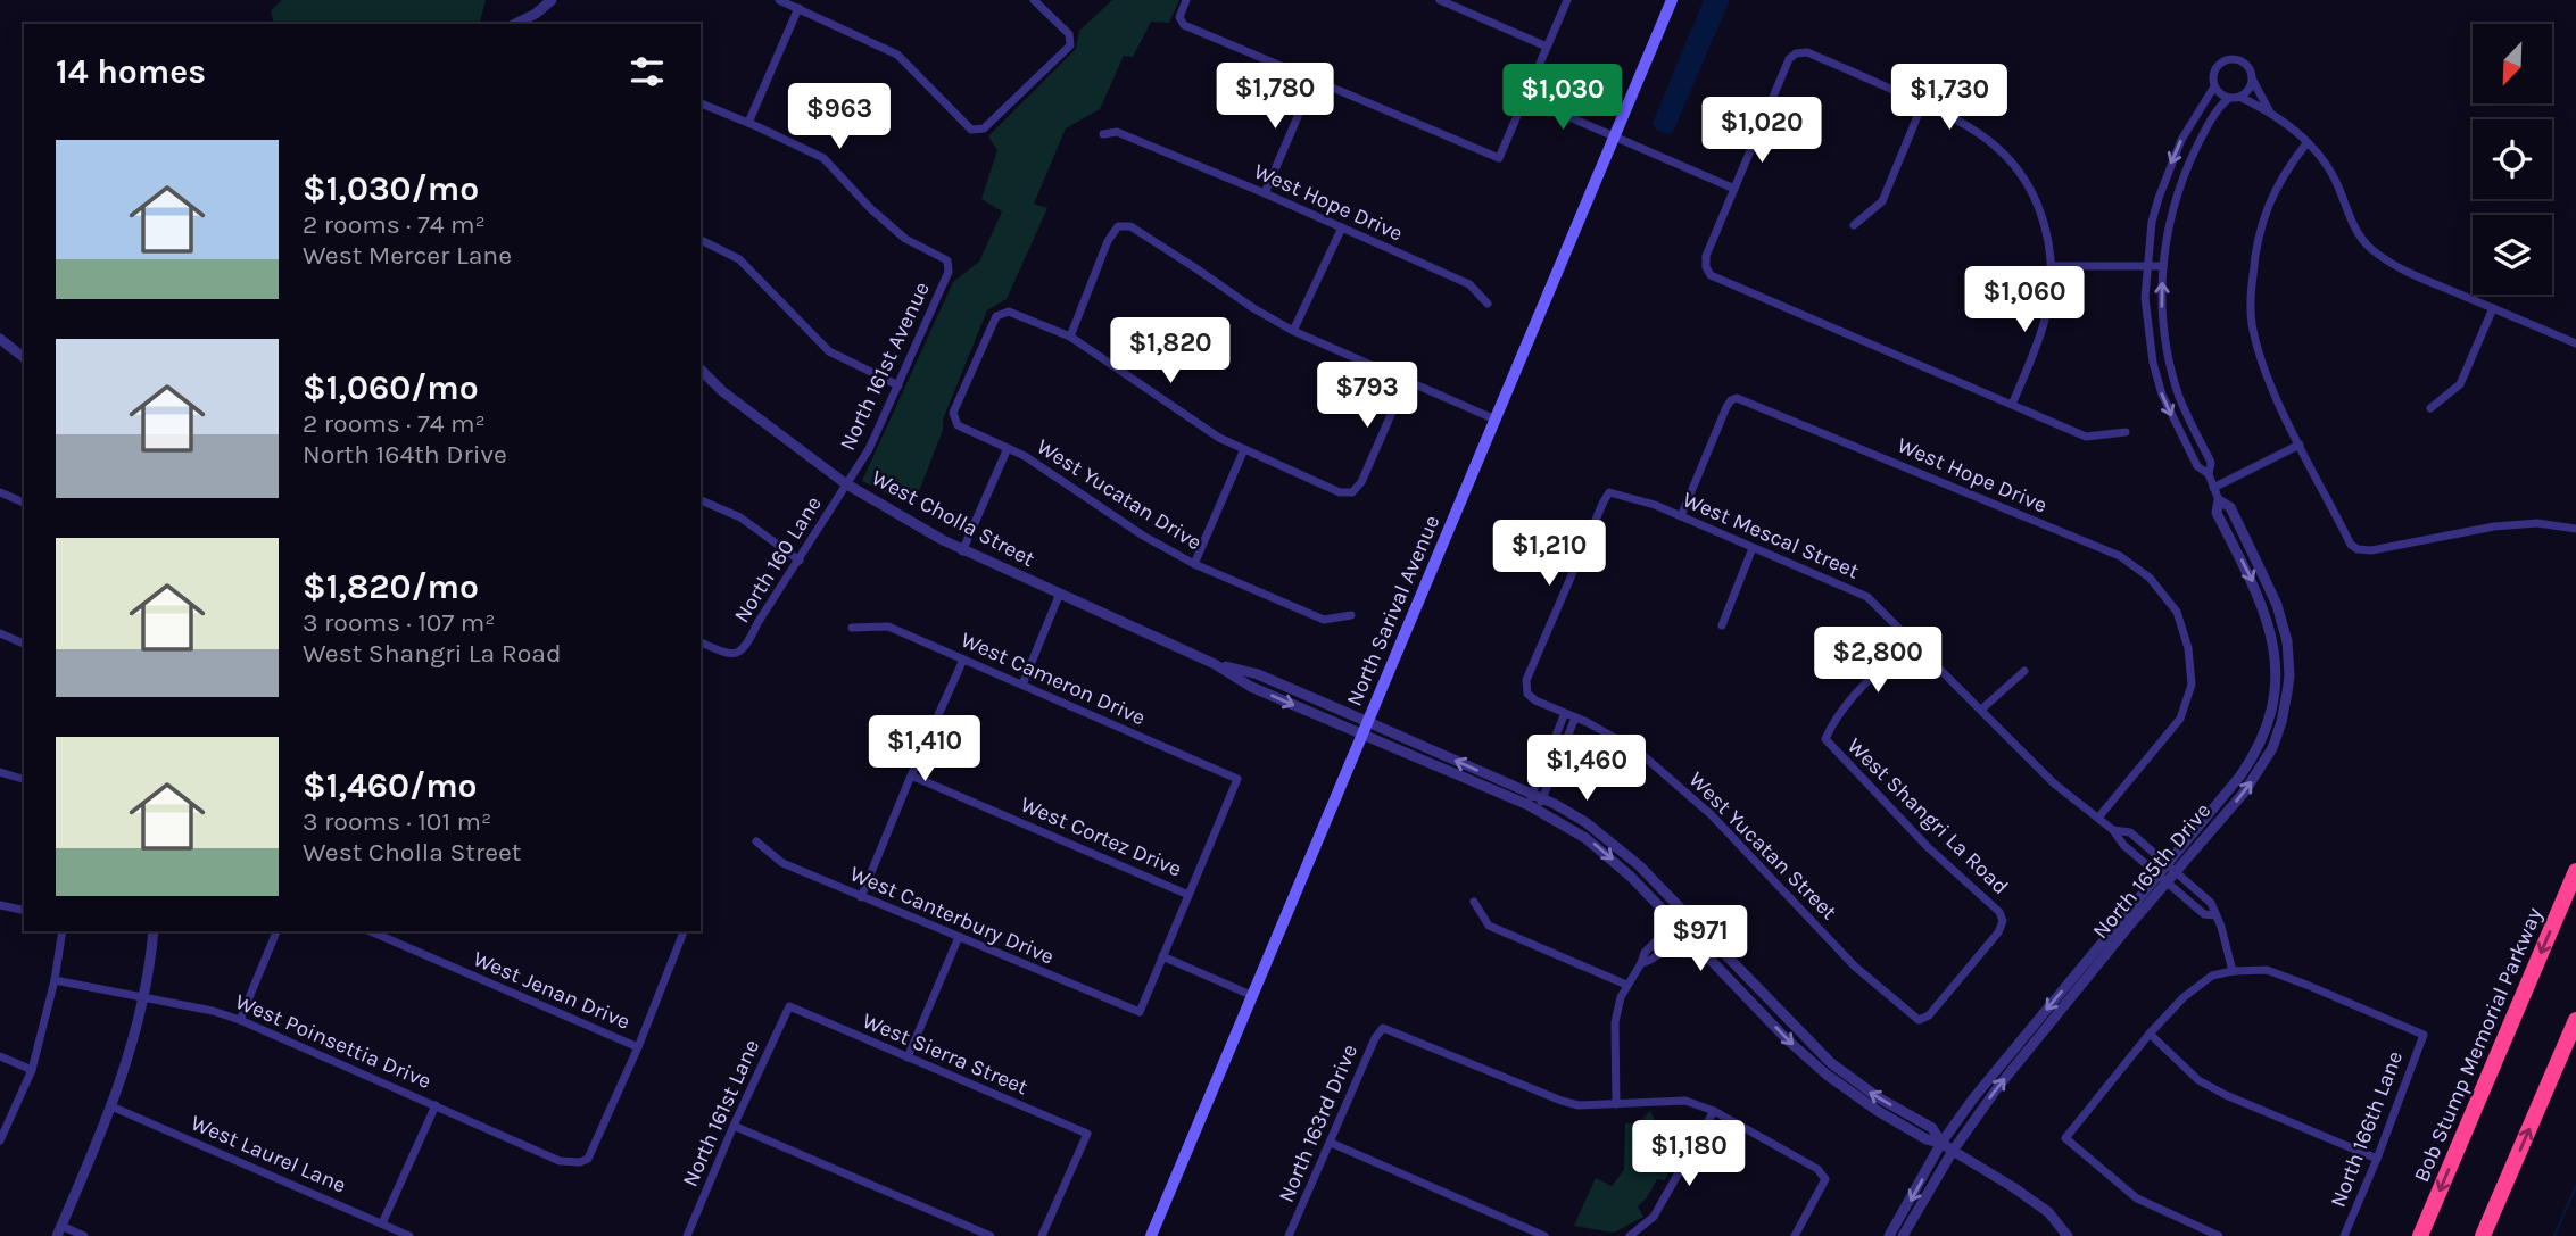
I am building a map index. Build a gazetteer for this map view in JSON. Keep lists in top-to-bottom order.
{
  "streets": {
    "highway": ["Bob Stump Memorial Parkway"],
    "main road": ["North Sarival Avenue"],
    "street": [
      "West Hope Drive",
      "North 161st Avenue",
      "West Yucatan Drive",
      "West Cholla Street",
      "West Mescal Street",
      "North 160 Lane",
      "West Cameron Drive",
      "West Shangri La Road",
      "West Cortez Drive",
      "West Yucatan Street",
      "North 165th Drive",
      "West Canterbury Drive",
      "West Jenan Drive",
      "West Poinsettia Drive",
      "West Sierra Street",
      "North 161st Lane",
      "North 163rd Drive",
      "North 166th Lane",
      "West Laurel Lane"
    ]
  },
  "crossings": [
    ["West Hope Drive", "West Mescal Street"],
    ["North 161st Avenue", "West Cholla Street"],
    ["North 161st Avenue", "North 160 Lane"],
    ["West Cholla Street", "North 160 Lane"],
    ["West Cholla Street", "North Sarival Avenue"],
    ["West Cholla Street", "North 165th Drive"],
    ["West Mescal Street", "West Shangri La Road"],
    ["West Mescal Street", "West Yucatan Street"],
    ["West Mescal Street", "North 165th Drive"],
    ["West Mescal Street", "North 166th Lane"],
    ["West Cameron Drive", "West Cortez Drive"],
    ["West Shangri La Road", "West Yucatan Street"],
    ["West Jenan Drive", "West Poinsettia Drive"],
    ["West Sierra Street", "North 161st Lane"]
  ],
  "north": "bottom left",
  "page": {
    "heading": "14 homes",
    "price": [
      "$1,780",
      "$1,030",
      "$1,730",
      "$963",
      "$1,020",
      "$1,060",
      "$1,820",
      "$793",
      "$1,210",
      "$2,800",
      "$1,410",
      "$1,460",
      "$971",
      "$1,180"
    ],
    "list": [
      {
        "name": "$1,030/mo",
        "note": "2 rooms · 74 m² · West Mercer Lane"
      },
      {
        "name": "$1,060/mo",
        "note": "2 rooms · 74 m² · North 164th Drive"
      },
      {
        "name": "$1,820/mo",
        "note": "3 rooms · 107 m² · West Shangri La Road"
      },
      {
        "name": "$1,460/mo",
        "note": "3 rooms · 101 m² · West Cholla Street"
      }
    ]
  }
}
